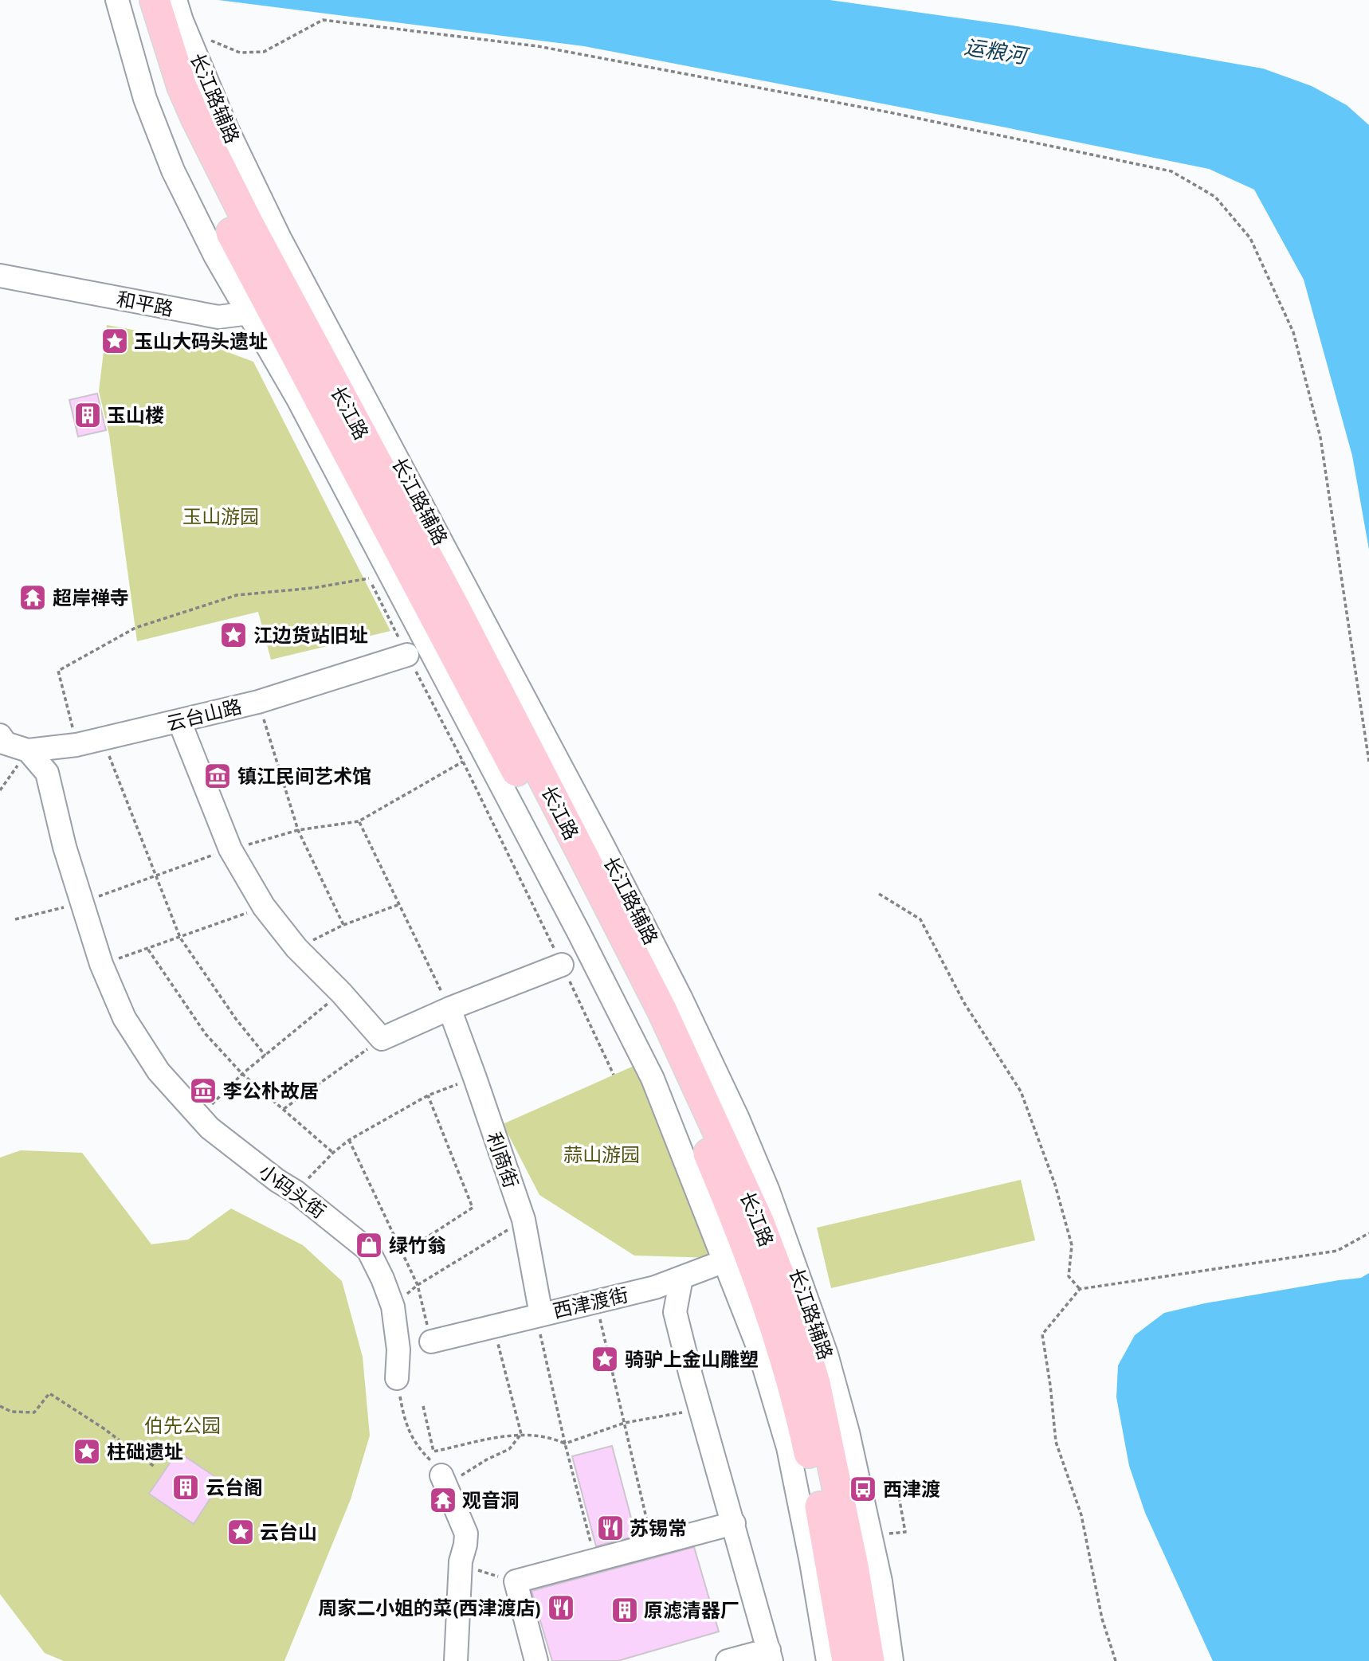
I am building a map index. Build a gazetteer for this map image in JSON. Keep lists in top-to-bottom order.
{
  "streets": {
    "main road": ["长江路"],
    "street": [
      "长江路辅路",
      "和平路",
      "云台山路",
      "利商街",
      "小码头街",
      "西津渡街"
    ]
  },
  "crossings": [
    ["长江路辅路", "和平路"],
    ["长江路辅路", "长江路"],
    ["和平路", "长江路"],
    ["长江路", "西津渡街"],
    ["云台山路", "小码头街"],
    ["利商街", "西津渡街"]
  ],
  "water": ["运粮河"],
  "parks": ["玉山游园", "蒜山游园", "伯先公园"],
  "places": {
    "place": [
      "玉山大码头遗址",
      "江边货站旧址",
      "骑驴上金山雕塑",
      "柱础遗址",
      "云台山"
    ],
    "building": ["玉山楼", "云台阁", "原滤清器厂"],
    "temple": ["超岸禅寺", "观音洞"],
    "museum": ["镇江民间艺术馆", "李公朴故居"],
    "shop": ["绿竹翁"],
    "bus stop": ["西津渡"],
    "restaurant": ["苏锡常", "周家二小姐的菜(西津渡店)"]
  }
}
